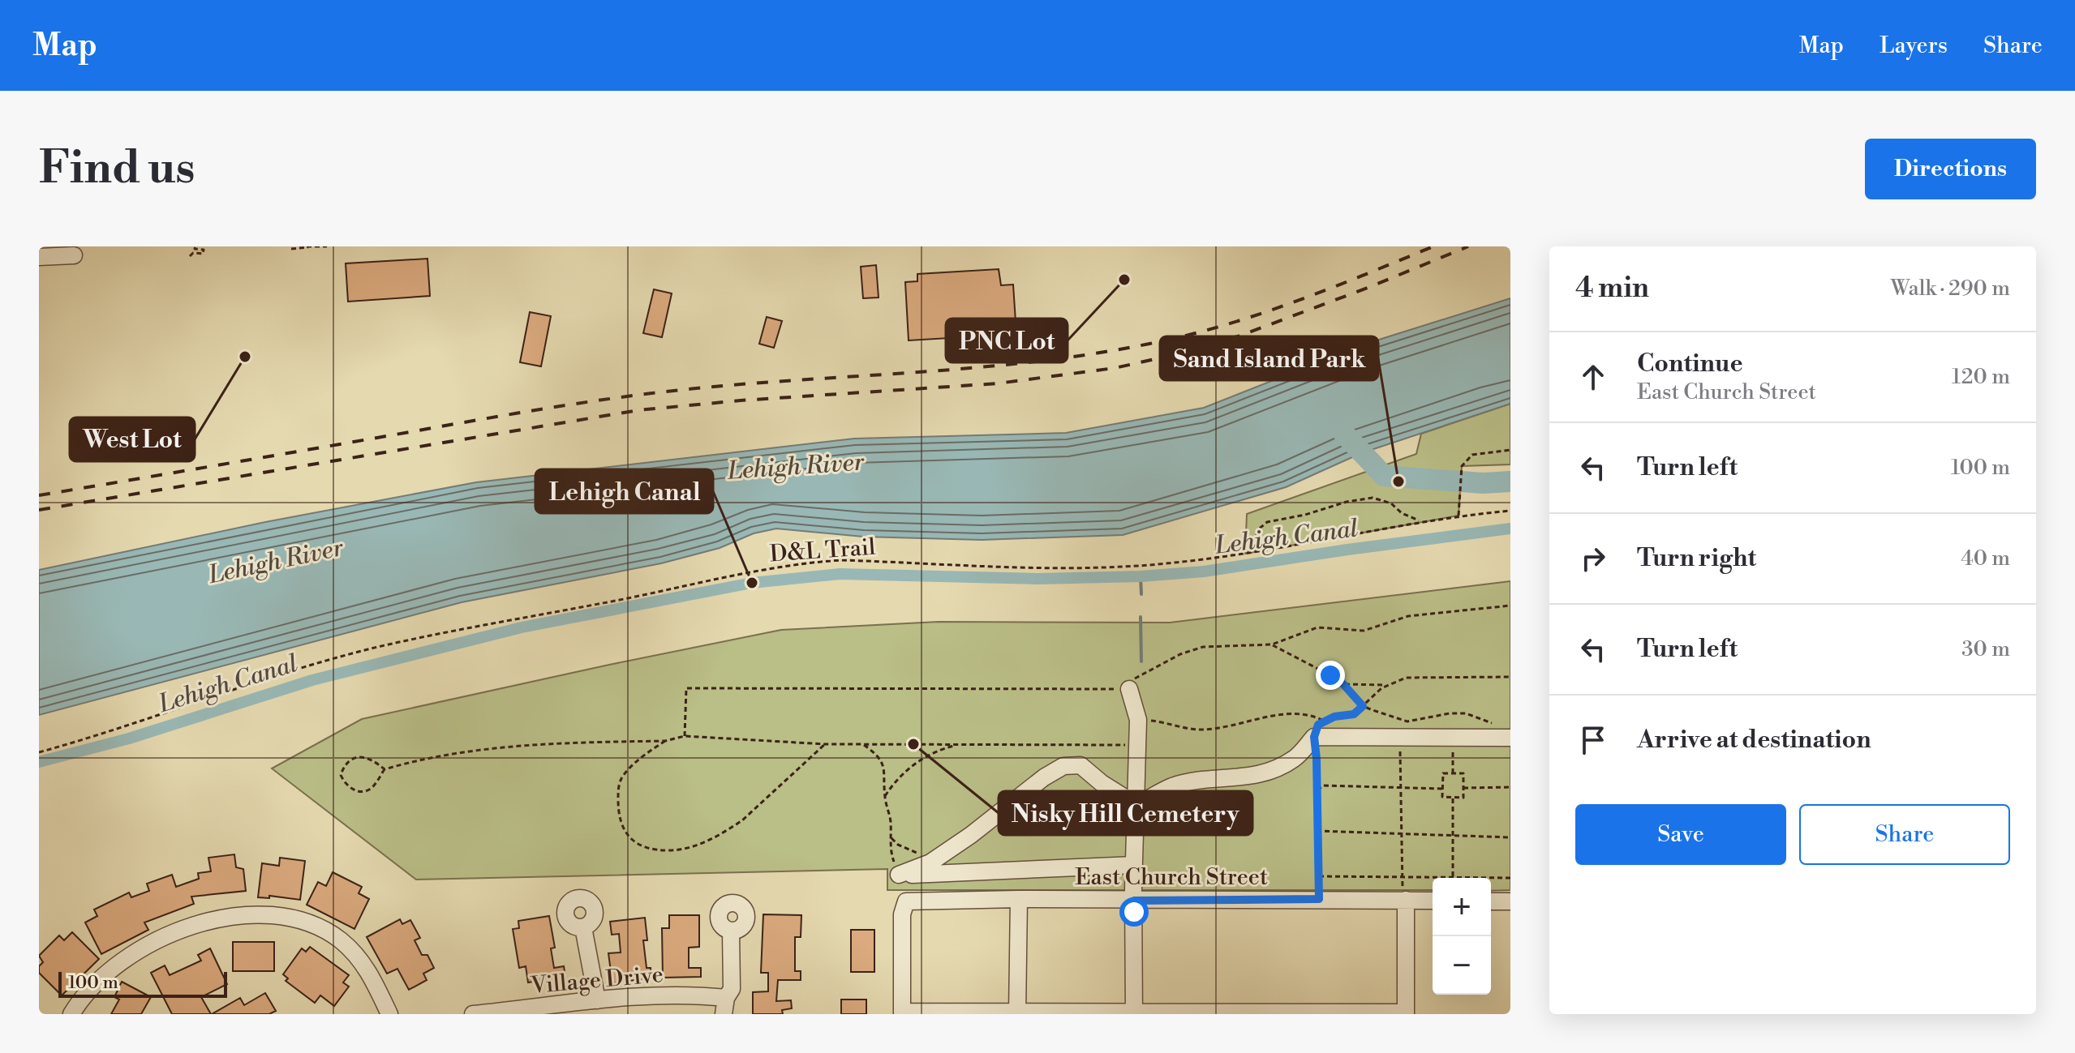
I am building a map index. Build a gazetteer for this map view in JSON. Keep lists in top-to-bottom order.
{
  "streets": {
    "street": ["East Church Street", "Village Drive"],
    "path": ["D&L Trail"]
  },
  "water": ["Lehigh River", "Lehigh Canal"],
  "places": [
    "PNC Lot",
    "West Lot",
    "Sand Island Park",
    "Lehigh Canal",
    "Nisky Hill Cemetery"
  ],
  "scale_bar": "100 m",
  "page": {
    "header": "Map",
    "nav": ["Map", "Layers", "Share"],
    "buttons": [
      "Directions",
      ["Save", "Share"]
    ],
    "title": "Find us",
    "heading": ["4 min", "Walk · 290 m"],
    "list": [
      ["Continue", "East Church Street", "120 m"],
      ["Turn left", "100 m"],
      ["Turn right", "40 m"],
      ["Turn left", "30 m"],
      "Arrive at destination"
    ],
    "map_buttons": ["+", "−"],
    "scale": "100 m"
  }
}
